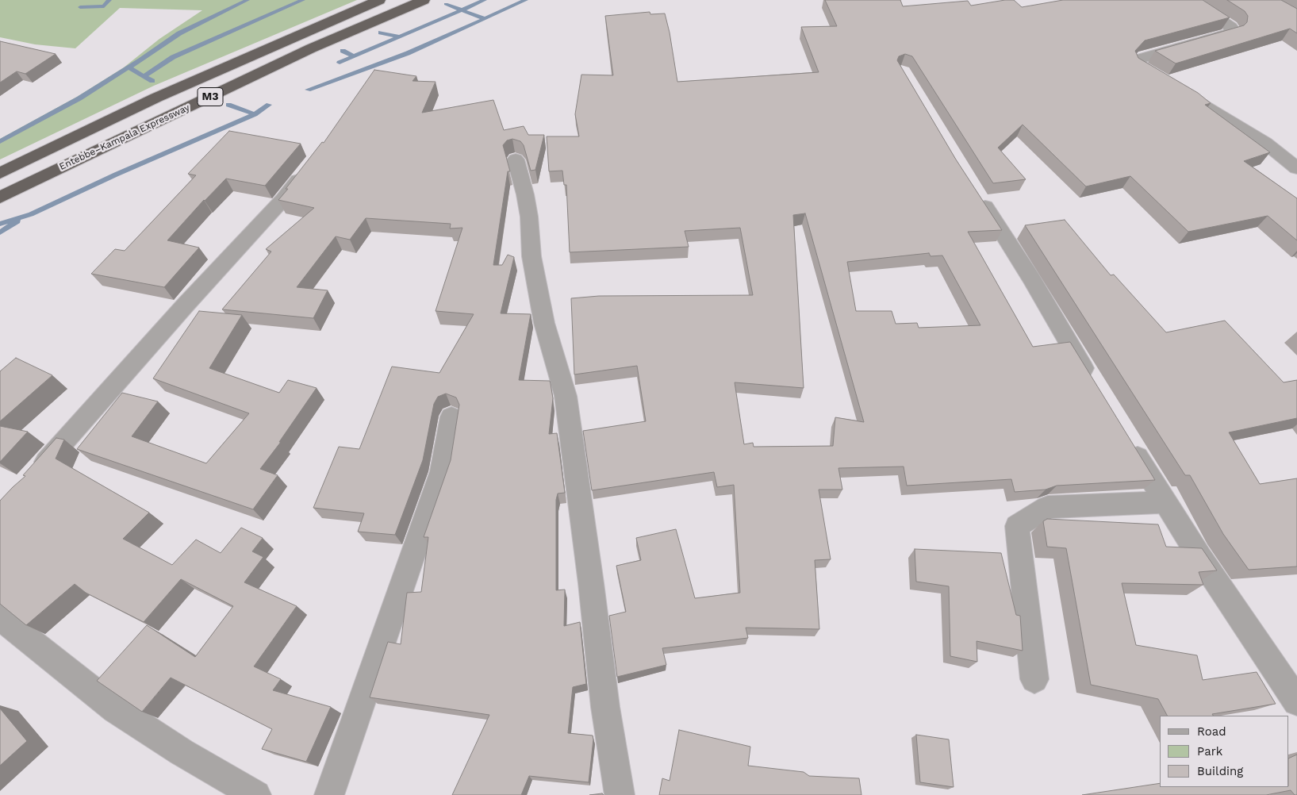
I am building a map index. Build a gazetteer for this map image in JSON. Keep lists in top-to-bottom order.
{
  "streets": {
    "highway": ["M3", "Entebbe–Kampala Expressway"]
  },
  "legend": ["Road", "Park", "Building"]
}
